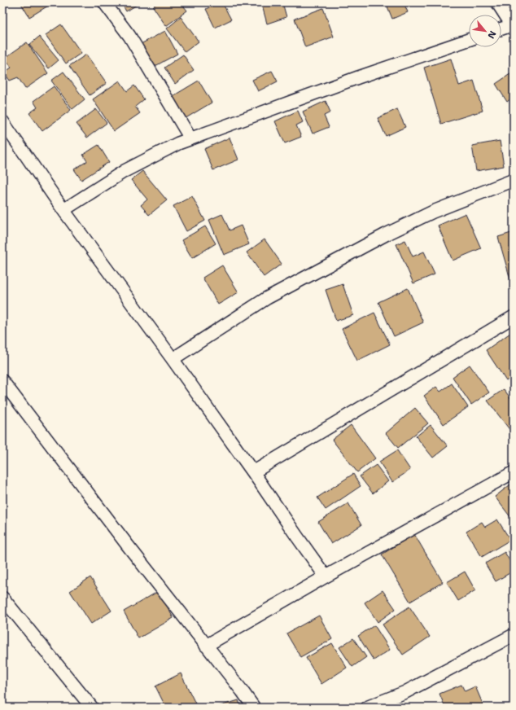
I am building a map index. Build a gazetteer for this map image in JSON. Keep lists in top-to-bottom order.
{
  "north": "bottom right"
}
